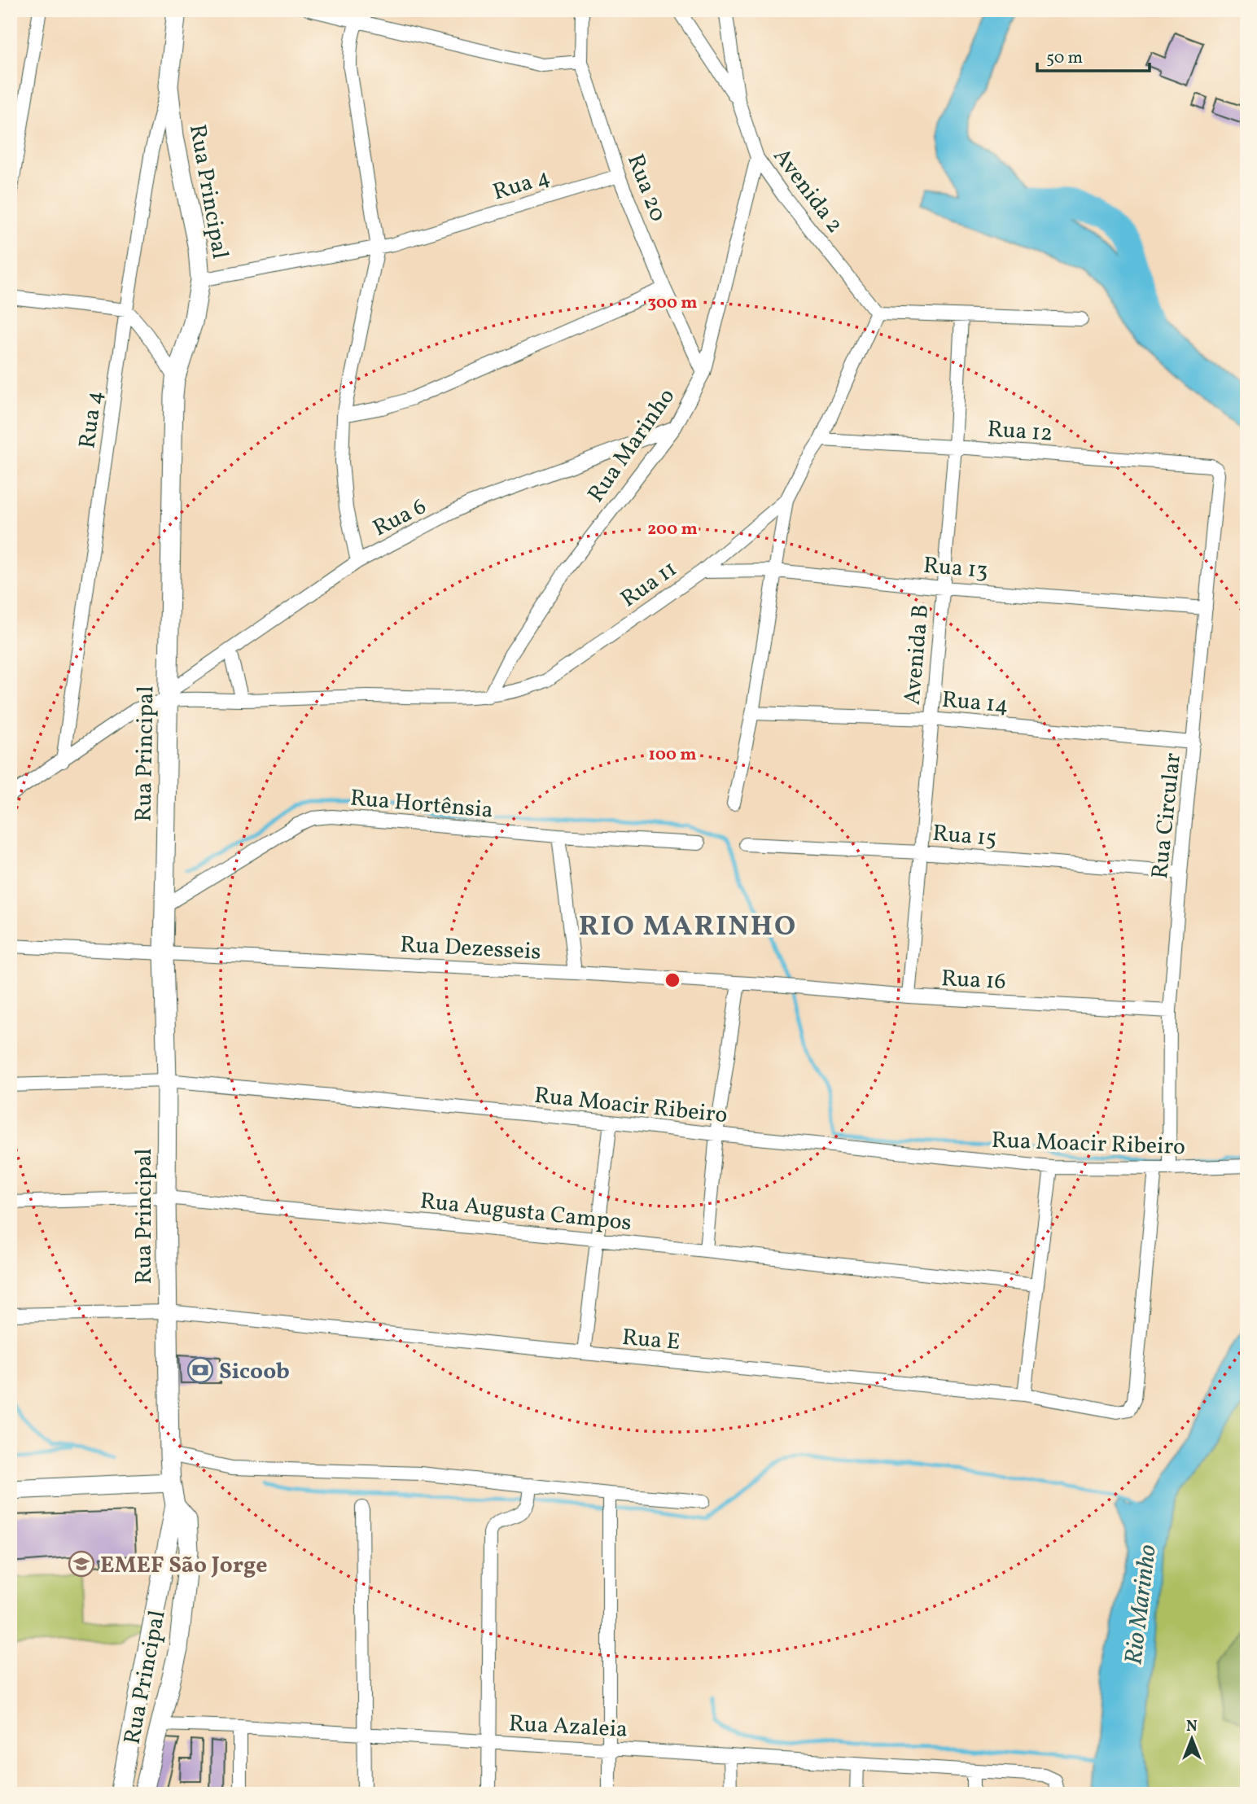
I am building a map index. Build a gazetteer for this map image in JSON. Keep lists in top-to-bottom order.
{
  "streets": {
    "main road": ["Rua Principal"],
    "street": [
      "Rua 4",
      "Rua 20",
      "Avenida 2",
      "Rua 12",
      "Rua Marinho",
      "Rua 6",
      "Rua 13",
      "Rua 11",
      "Avenida B",
      "Rua 14",
      "Rua Hortênsia",
      "Rua Circular",
      "Rua 15",
      "Rua Dezesseis",
      "Rua 16",
      "Rua Moacir Ribeiro",
      "Rua Augusta Campos",
      "Rua E",
      "Rua Azaleia"
    ]
  },
  "crossings": [
    ["Rua 4", "Rua 20"],
    ["Rua 4", "Rua Principal"],
    ["Rua 20", "Rua Marinho"],
    ["Avenida 2", "Rua Marinho"],
    ["Avenida 2", "Rua 11"],
    ["Rua Principal", "Rua 6"],
    ["Rua Principal", "Rua 11"],
    ["Rua Principal", "Rua Hortênsia"],
    ["Rua Principal", "Rua Dezesseis"],
    ["Rua Principal", "Rua Moacir Ribeiro"],
    ["Rua Principal", "Rua Augusta Campos"],
    ["Rua Principal", "Rua E"],
    ["Rua Principal", "Rua Azaleia"],
    ["Rua 12", "Rua 11"],
    ["Rua 12", "Avenida B"],
    ["Rua 12", "Rua Circular"],
    ["Rua Marinho", "Rua 6"],
    ["Rua Marinho", "Rua 11"],
    ["Rua 6", "Rua 11"],
    ["Rua 13", "Rua 11"],
    ["Rua 13", "Avenida B"],
    ["Rua 13", "Rua Circular"],
    ["Avenida B", "Rua 14"],
    ["Avenida B", "Rua 15"],
    ["Avenida B", "Rua 16"],
    ["Rua 14", "Rua Circular"],
    ["Rua Circular", "Rua 15"],
    ["Rua Circular", "Rua 16"],
    ["Rua Circular", "Rua Moacir Ribeiro"],
    ["Rua Circular", "Rua E"],
    ["Rua Dezesseis", "Rua 16"]
  ],
  "districts": ["RIO MARINHO"],
  "water": ["Rio Marinho"],
  "places": {
    "bank": ["Sicoob"],
    "school or university": ["EMEF São Jorge"]
  },
  "scale_bar": "50 m",
  "north": "top",
  "rings": ["300 m", "200 m", "100 m"]
}
